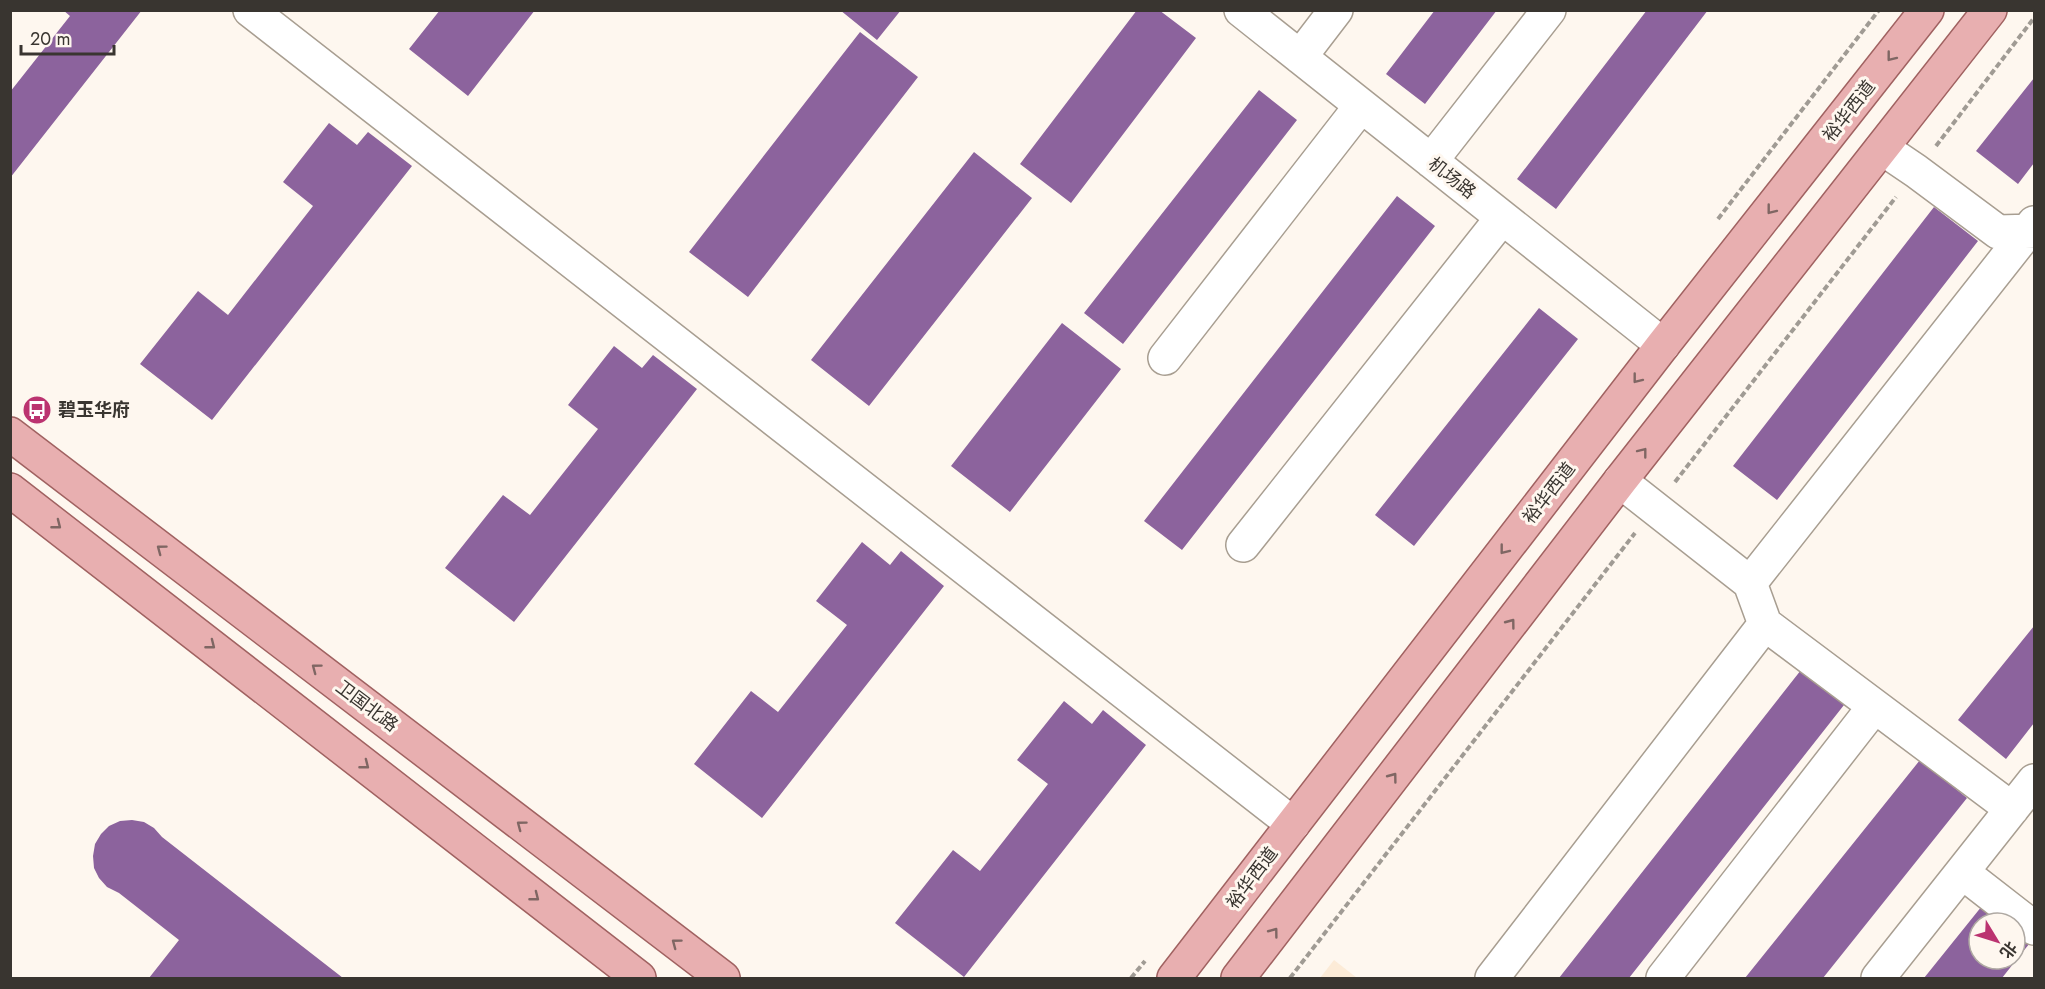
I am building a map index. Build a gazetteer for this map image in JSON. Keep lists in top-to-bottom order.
{
  "streets": {
    "main road": ["裕华西道", "卫国北路"],
    "street": ["机场路"]
  },
  "crossings": [
    ["裕华西道", "机场路"]
  ],
  "places": {
    "bus stop": ["碧玉华府"]
  },
  "scale_bar": "20 m",
  "north": "bottom right"
}
